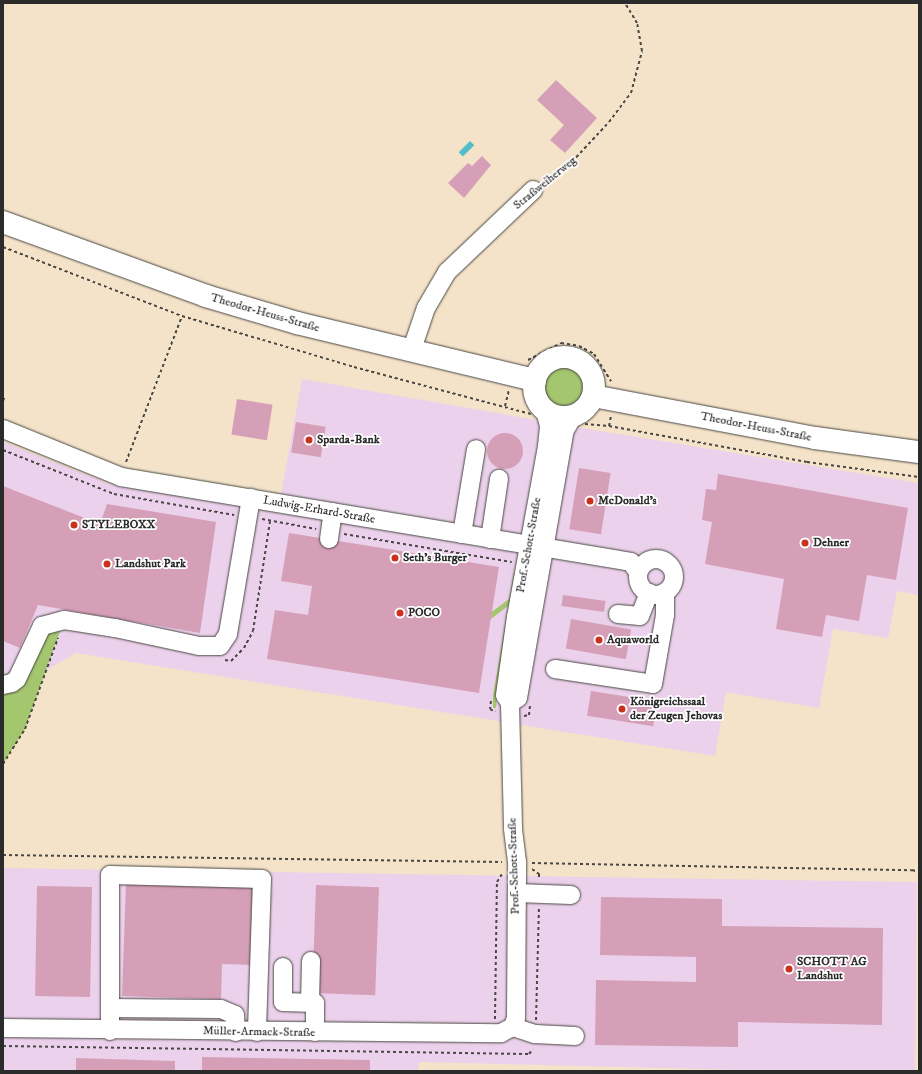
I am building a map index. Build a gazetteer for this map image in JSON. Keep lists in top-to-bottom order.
{
  "streets": {
    "main road": ["Theodor-Heuss-Straße"],
    "street": [
      "Straßweiherweg",
      "Ludwig-Erhard-Straße",
      "Prof.-Schott-Straße",
      "Müller-Armack-Straße"
    ]
  },
  "crossings": [
    ["Straßweiherweg", "Theodor-Heuss-Straße"],
    ["Theodor-Heuss-Straße", "Prof.-Schott-Straße"],
    ["Ludwig-Erhard-Straße", "Prof.-Schott-Straße"],
    ["Prof.-Schott-Straße", "Müller-Armack-Straße"]
  ],
  "places": [
    "Sparda-Bank",
    "McDonald's",
    "STYLEBOXX",
    "Dehner",
    "Seth’s Burger",
    "Landshut Park",
    "POCO",
    "Aquaworld",
    "Königreichssaal der Zeugen Jehovas",
    "SCHOTT AG Landshut"
  ]
}
